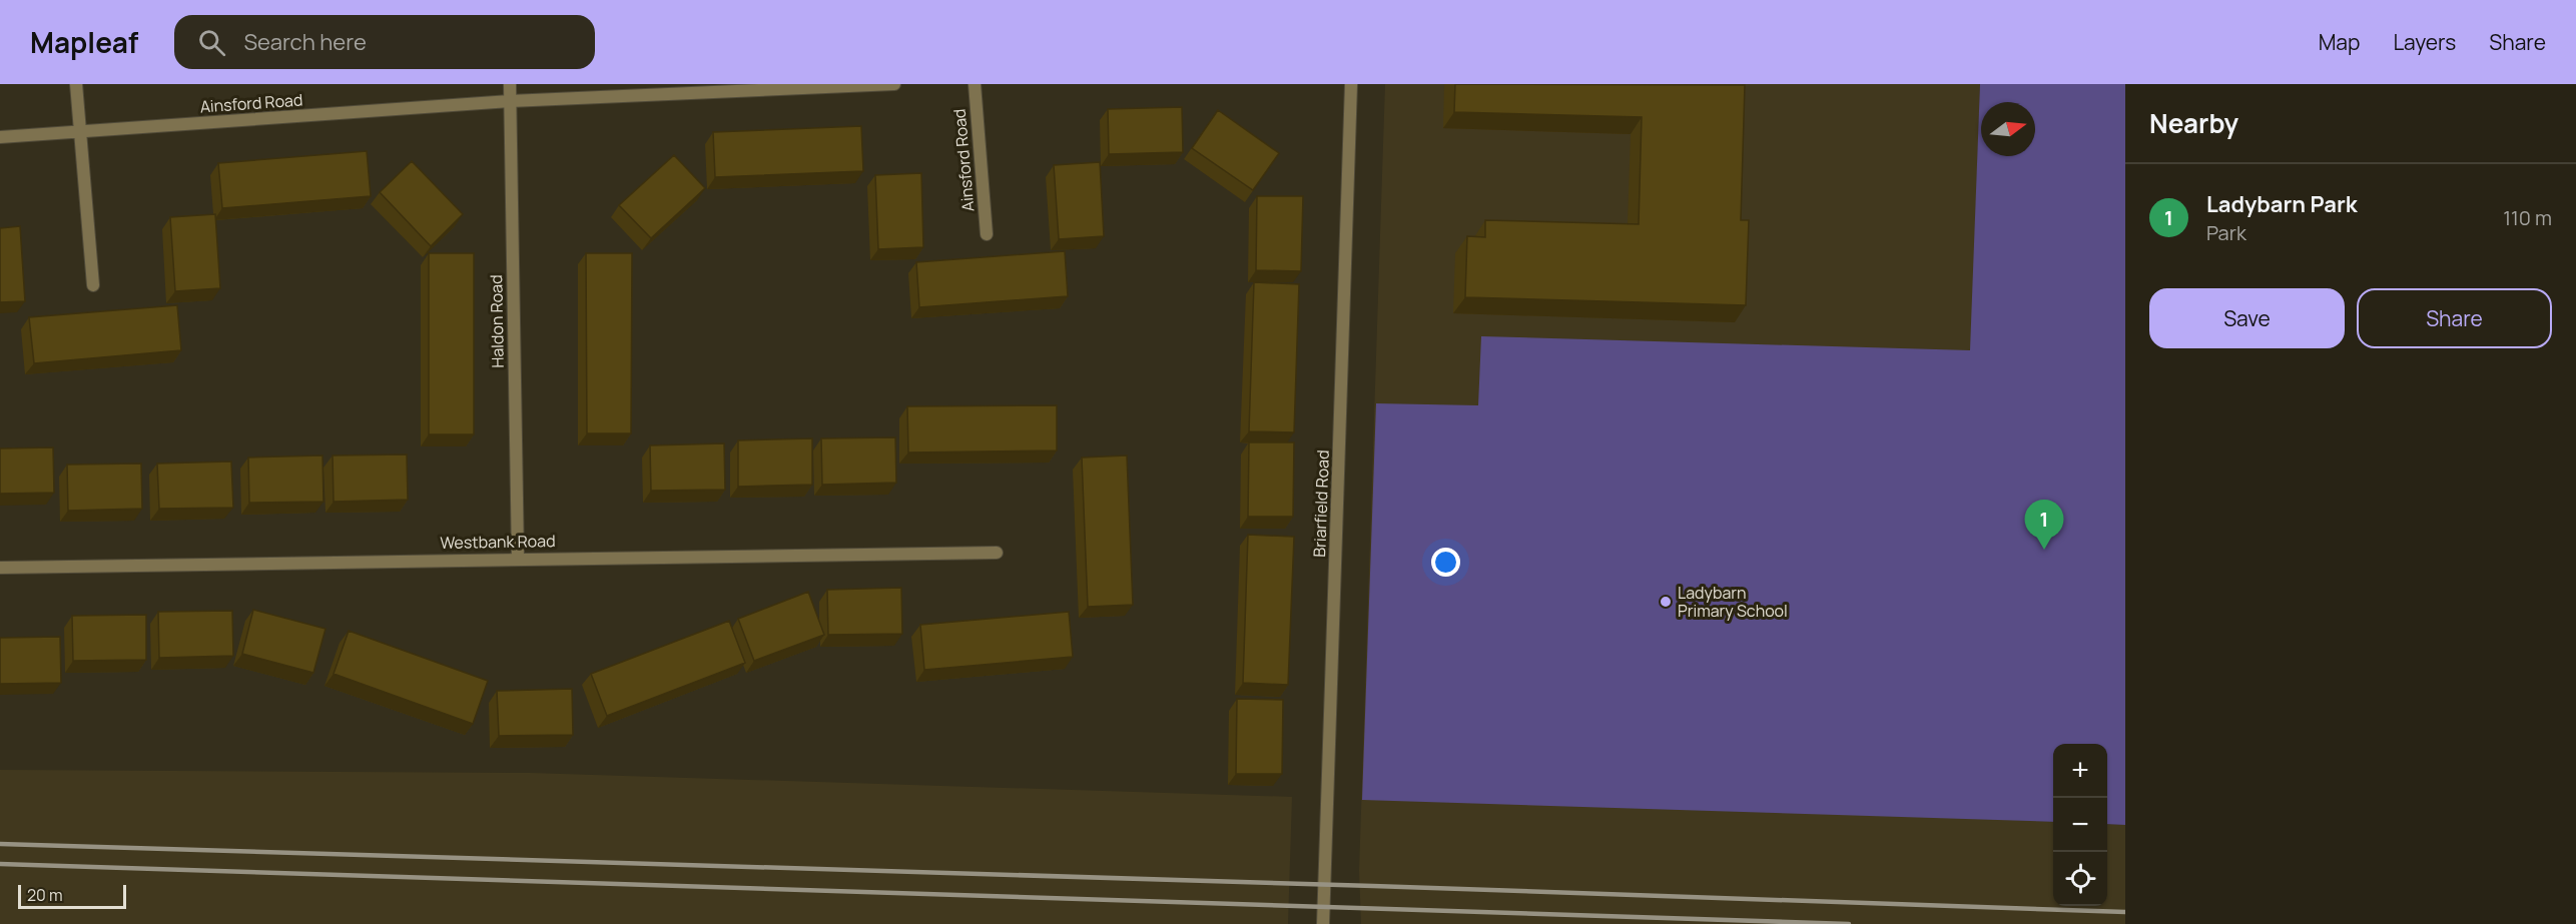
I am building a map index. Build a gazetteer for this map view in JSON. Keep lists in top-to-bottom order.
{
  "streets": {
    "street": [
      "Ainsford Road",
      "Haldon Road",
      "Briarfield Road",
      "Westbank Road"
    ]
  },
  "crossings": [
    ["Ainsford Road", "Haldon Road"],
    ["Haldon Road", "Westbank Road"]
  ],
  "places": ["Ladybarn Primary School"],
  "scale_bar": "20 m",
  "north": "right",
  "page": {
    "header": "Mapleaf",
    "search": "Search here",
    "nav": ["Map", "Layers", "Share"],
    "heading": "Nearby",
    "list": [
      {
        "mark": "1",
        "name": "Ladybarn Park",
        "note": "Park",
        "value": "110 m"
      }
    ],
    "buttons": ["Save", "Share"],
    "pins": "1",
    "map_buttons": ["+", "−"],
    "scale": "20 m"
  }
}
